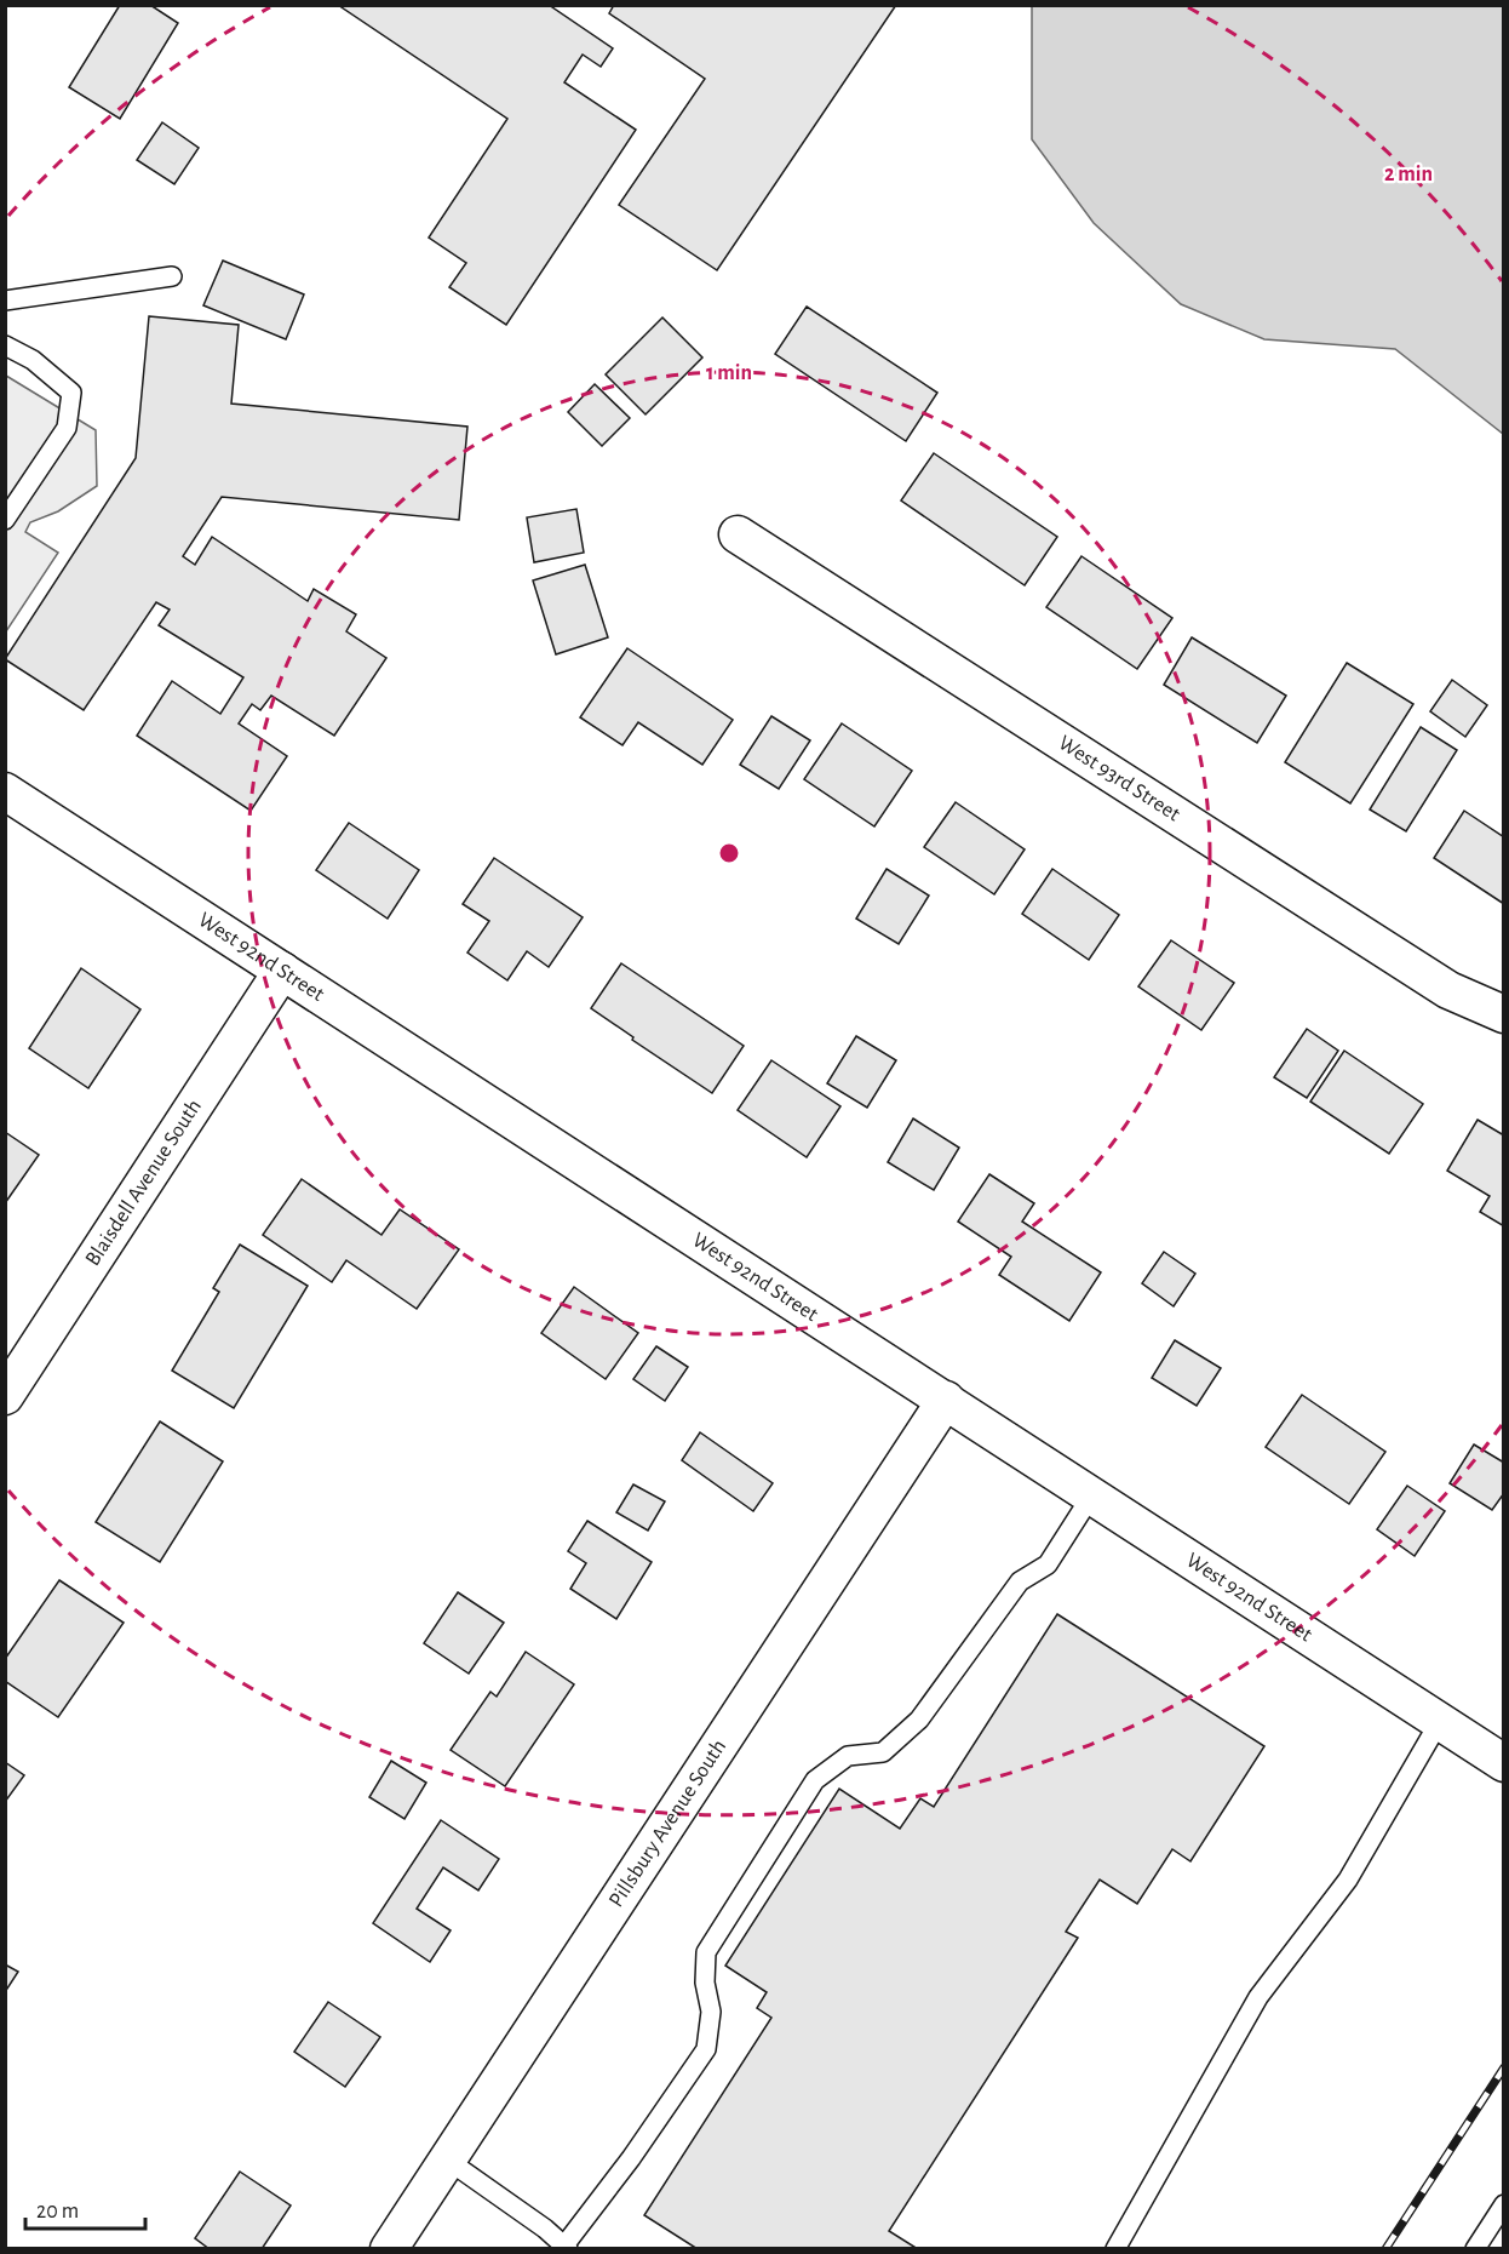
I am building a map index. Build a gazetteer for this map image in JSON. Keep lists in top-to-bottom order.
{
  "streets": {
    "street": [
      "West 93rd Street",
      "West 92nd Street",
      "Blaisdell Avenue South",
      "Pillsbury Avenue South"
    ]
  },
  "crossings": [
    ["West 92nd Street", "Blaisdell Avenue South"],
    ["West 92nd Street", "Pillsbury Avenue South"]
  ],
  "scale_bar": "20 m",
  "rings": ["2 min", "1 min"]
}
